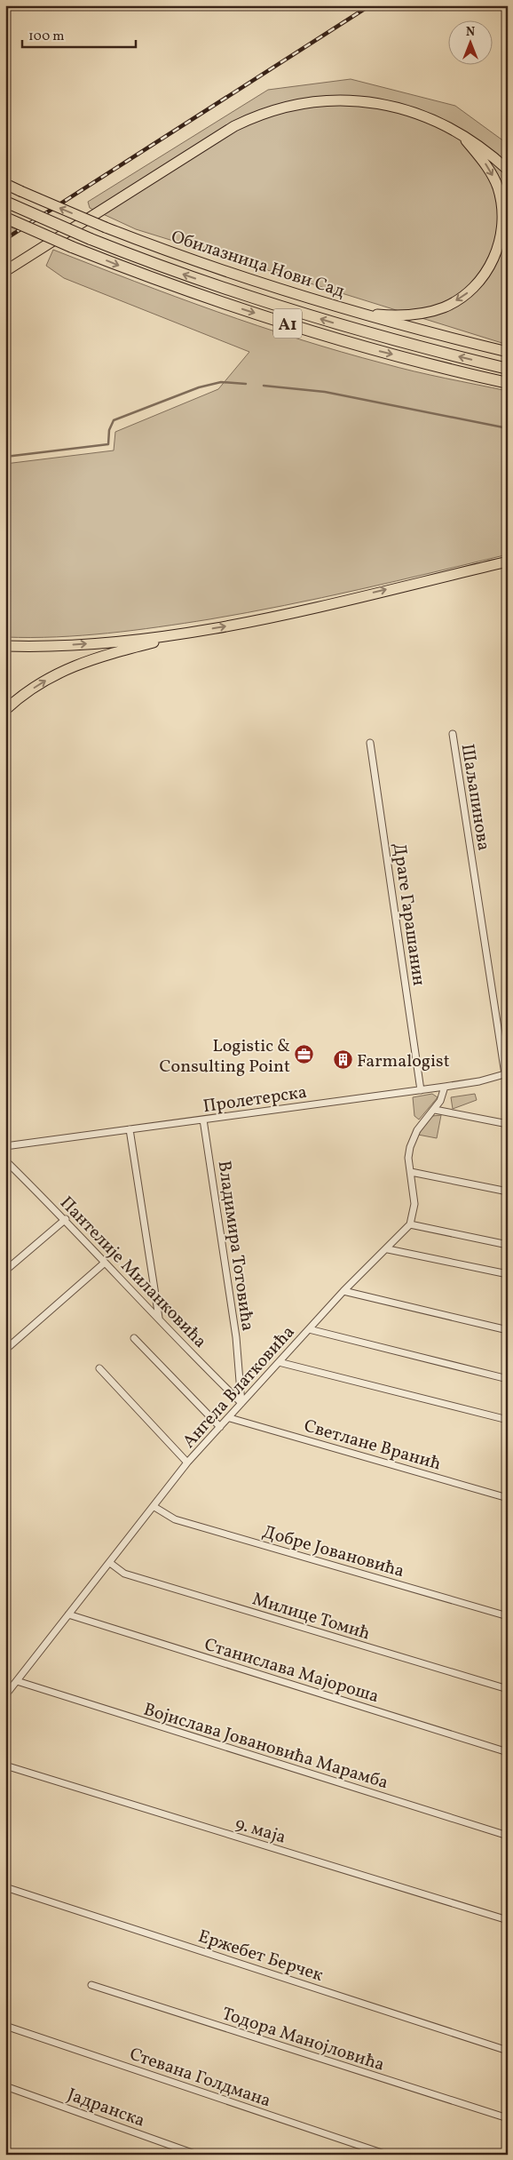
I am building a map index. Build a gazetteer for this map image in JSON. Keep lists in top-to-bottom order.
{
  "streets": {
    "highway": ["A1"],
    "main road": ["Обилазница Нови Сад"],
    "street": [
      "Шаљапинова",
      "Драге Гарашанин",
      "Пролетерска",
      "Владимира Тотовића",
      "Пантелије Миланковића",
      "Ангела Влатковића",
      "Светлане Вранић",
      "Добре Јовановића",
      "Милице Томић",
      "Станислава Мајороша",
      "Војислава Јовановића Марамба",
      "9. маја",
      "Ержебет Берчек",
      "Тодора Манојловића",
      "Стевана Голдмана",
      "Јадранска"
    ]
  },
  "crossings": [
    ["Шаљапинова", "Пролетерска"],
    ["Драге Гарашанин", "Пролетерска"],
    ["Пролетерска", "Владимира Тотовића"],
    ["Владимира Тотовића", "Пантелије Миланковића"],
    ["Владимира Тотовића", "Ангела Влатковића"],
    ["Пантелије Миланковића", "Ангела Влатковића"],
    ["Ангела Влатковића", "Светлане Вранић"],
    ["Ангела Влатковића", "Добре Јовановића"],
    ["Ангела Влатковића", "Милице Томић"],
    ["Ангела Влатковића", "Станислава Мајороша"],
    ["Ангела Влатковића", "Војислава Јовановића Марамба"]
  ],
  "one_way": ["Обилазница Нови Сад"],
  "places": {
    "office": ["Logistic & Consulting Point"],
    "building": ["Farmalogist"]
  },
  "scale_bar": "100 m",
  "north": "top"
}
